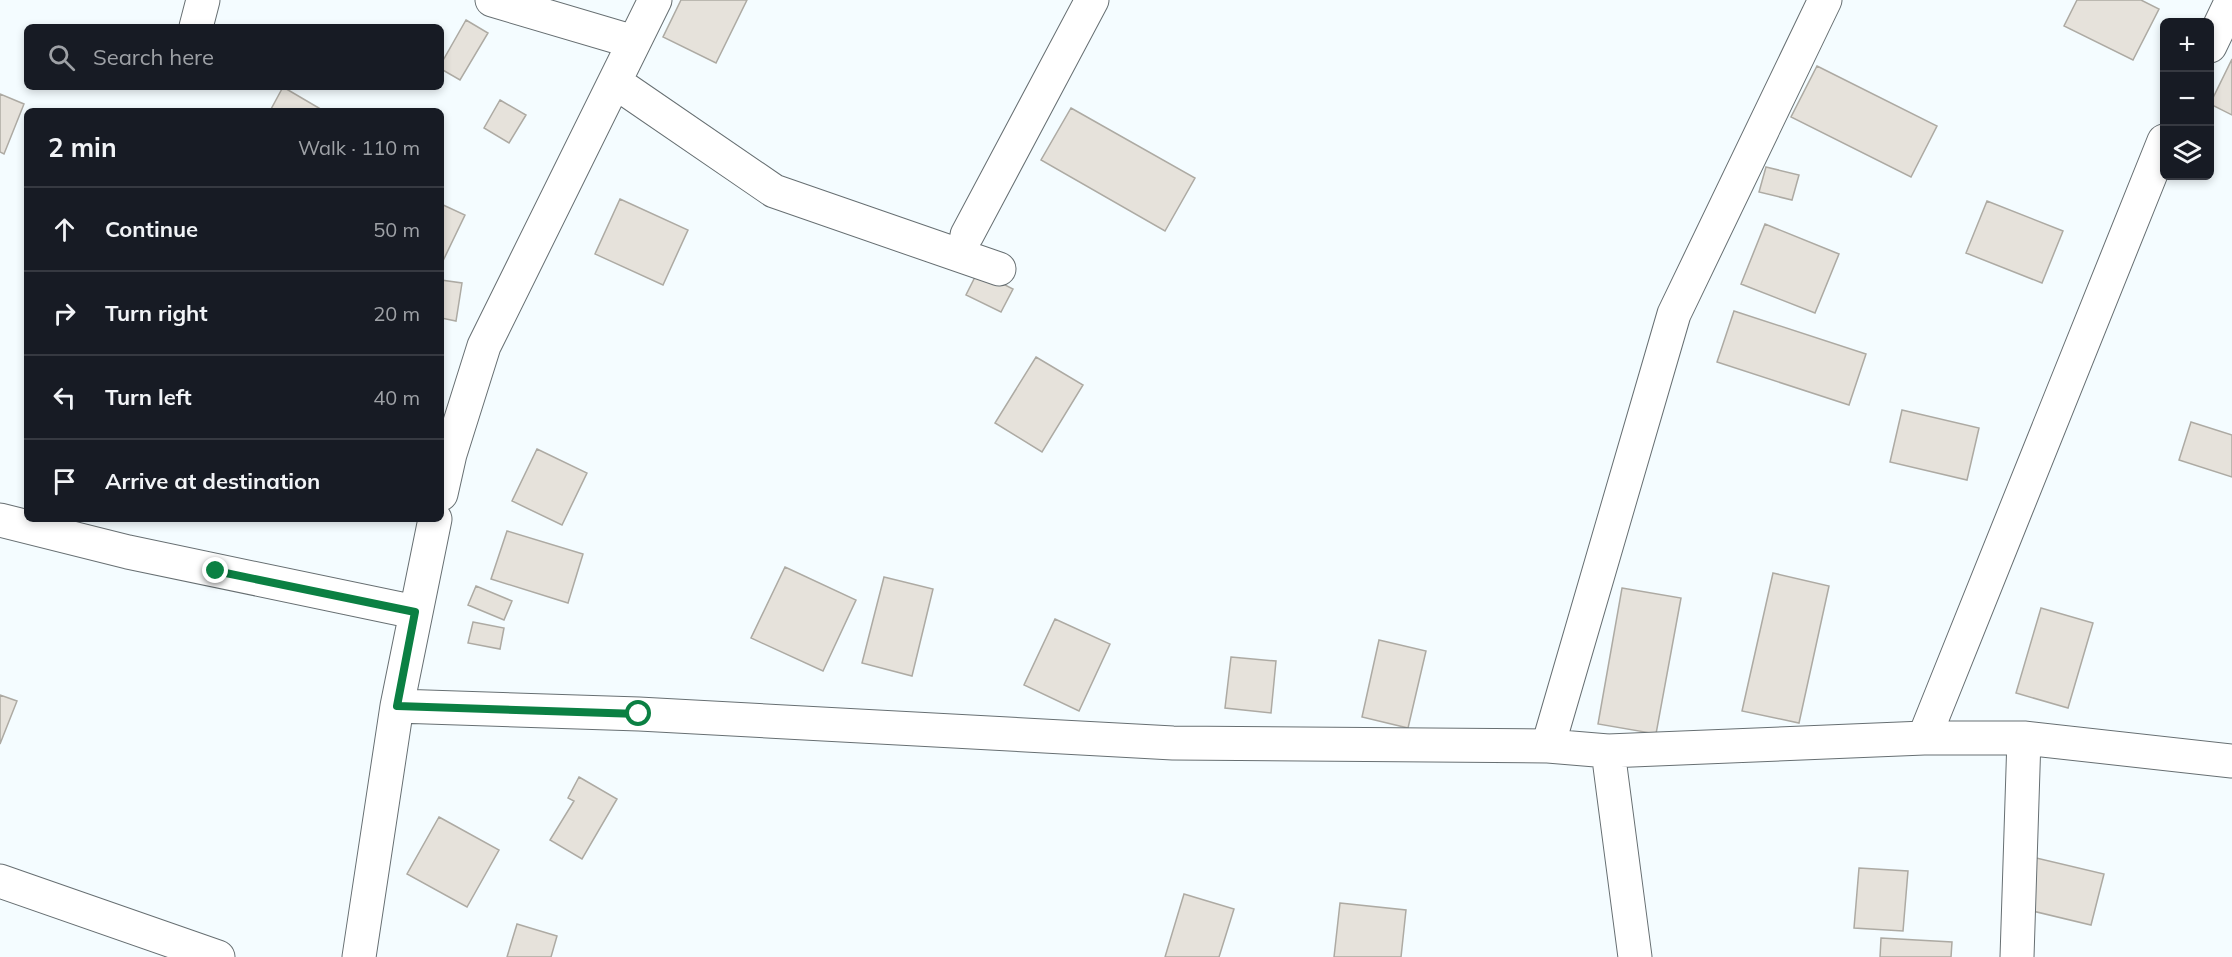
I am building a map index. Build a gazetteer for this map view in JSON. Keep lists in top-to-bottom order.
{
  "page": {
    "map_buttons": ["+", "−"],
    "search": "Search here",
    "heading": ["2 min", "Walk · 110 m"],
    "list": [
      ["Continue", "50 m"],
      ["Turn right", "20 m"],
      ["Turn left", "40 m"],
      "Arrive at destination"
    ]
  }
}
